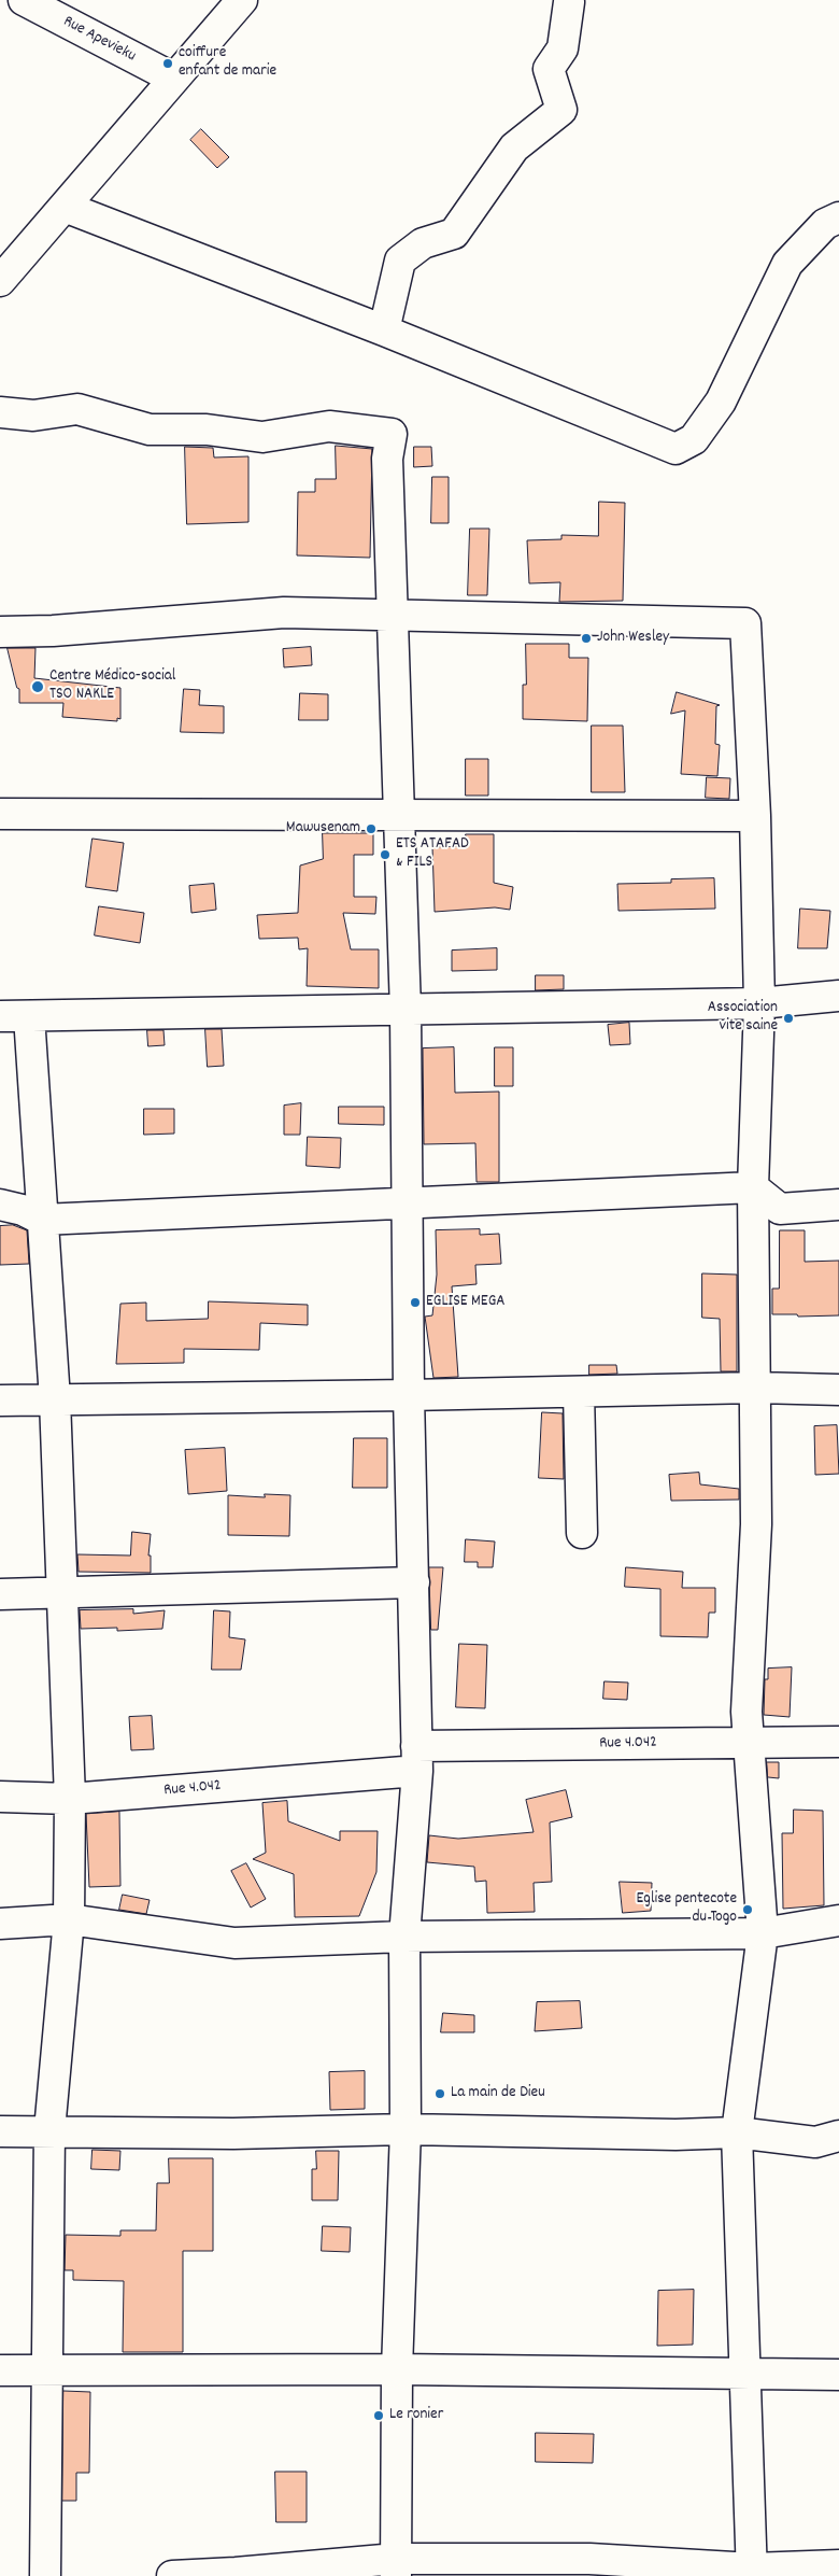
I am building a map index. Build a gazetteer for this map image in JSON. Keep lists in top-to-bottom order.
{
  "streets": {
    "street": ["Rue Apevieku", "Rue 4.042"]
  },
  "places": [
    "coiffure enfant de marie",
    "John Wesley",
    "Centre Médico-social TSO NAKLE",
    "Mawusenam",
    "ETS ATAFAD & FILS",
    "Association vite saine",
    "EGLISE MEGA",
    "Eglise pentecote du Togo",
    "La main de Dieu",
    "Le ronier"
  ]
}
